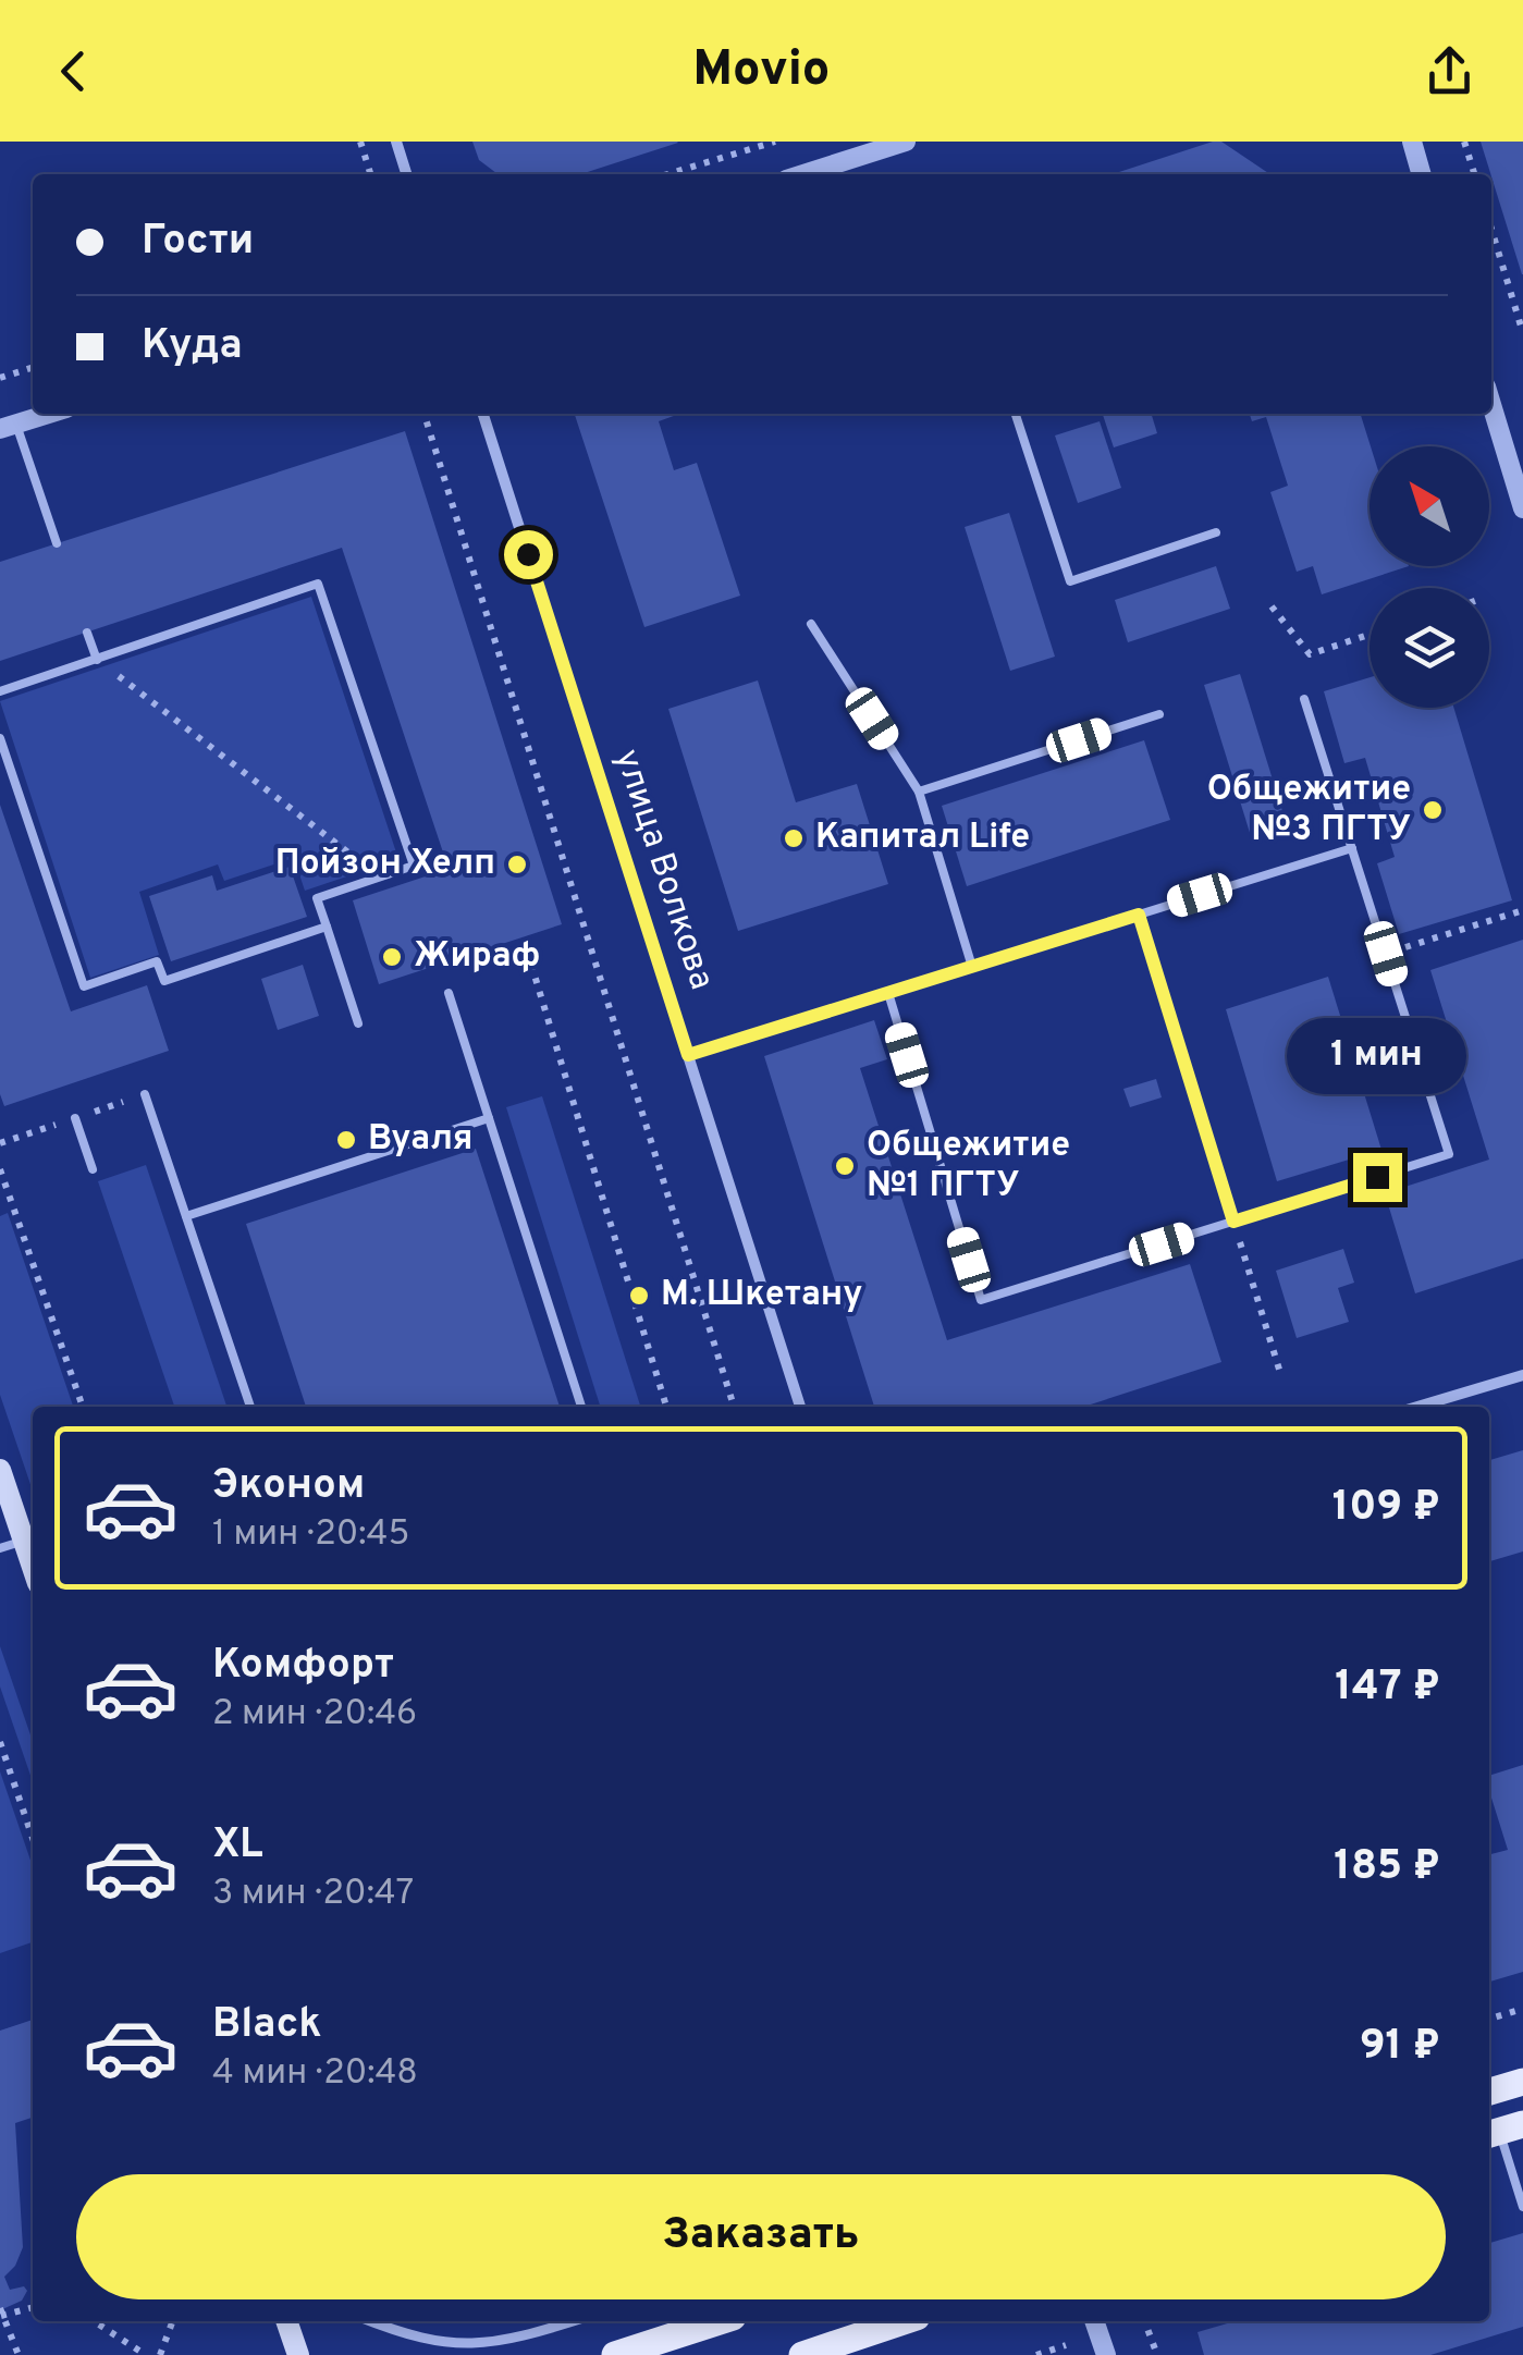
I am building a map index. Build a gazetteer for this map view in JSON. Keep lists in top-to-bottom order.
{
  "streets": {
    "street": ["улица Волкова"]
  },
  "places": [
    "Общежитие №3 ПГТУ",
    "Капитал Life",
    "Пойзон Хелп",
    "Жираф",
    "Вуаля",
    "Общежитие №1 ПГТУ",
    "М. Шкетану"
  ],
  "north": "top left",
  "page": {
    "header": "Movio",
    "banner": ["Гости", "Куда"],
    "bubble": "1 мин",
    "list": [
      {
        "name": "Эконом",
        "note": "1 мин · 20:45",
        "value": "109 ₽"
      },
      {
        "name": "Комфорт",
        "note": "2 мин · 20:46",
        "value": "147 ₽"
      },
      {
        "name": "XL",
        "note": "3 мин · 20:47",
        "value": "185 ₽"
      },
      {
        "name": "Black",
        "note": "4 мин · 20:48",
        "value": "91 ₽"
      }
    ],
    "buttons": "Заказать"
  }
}
